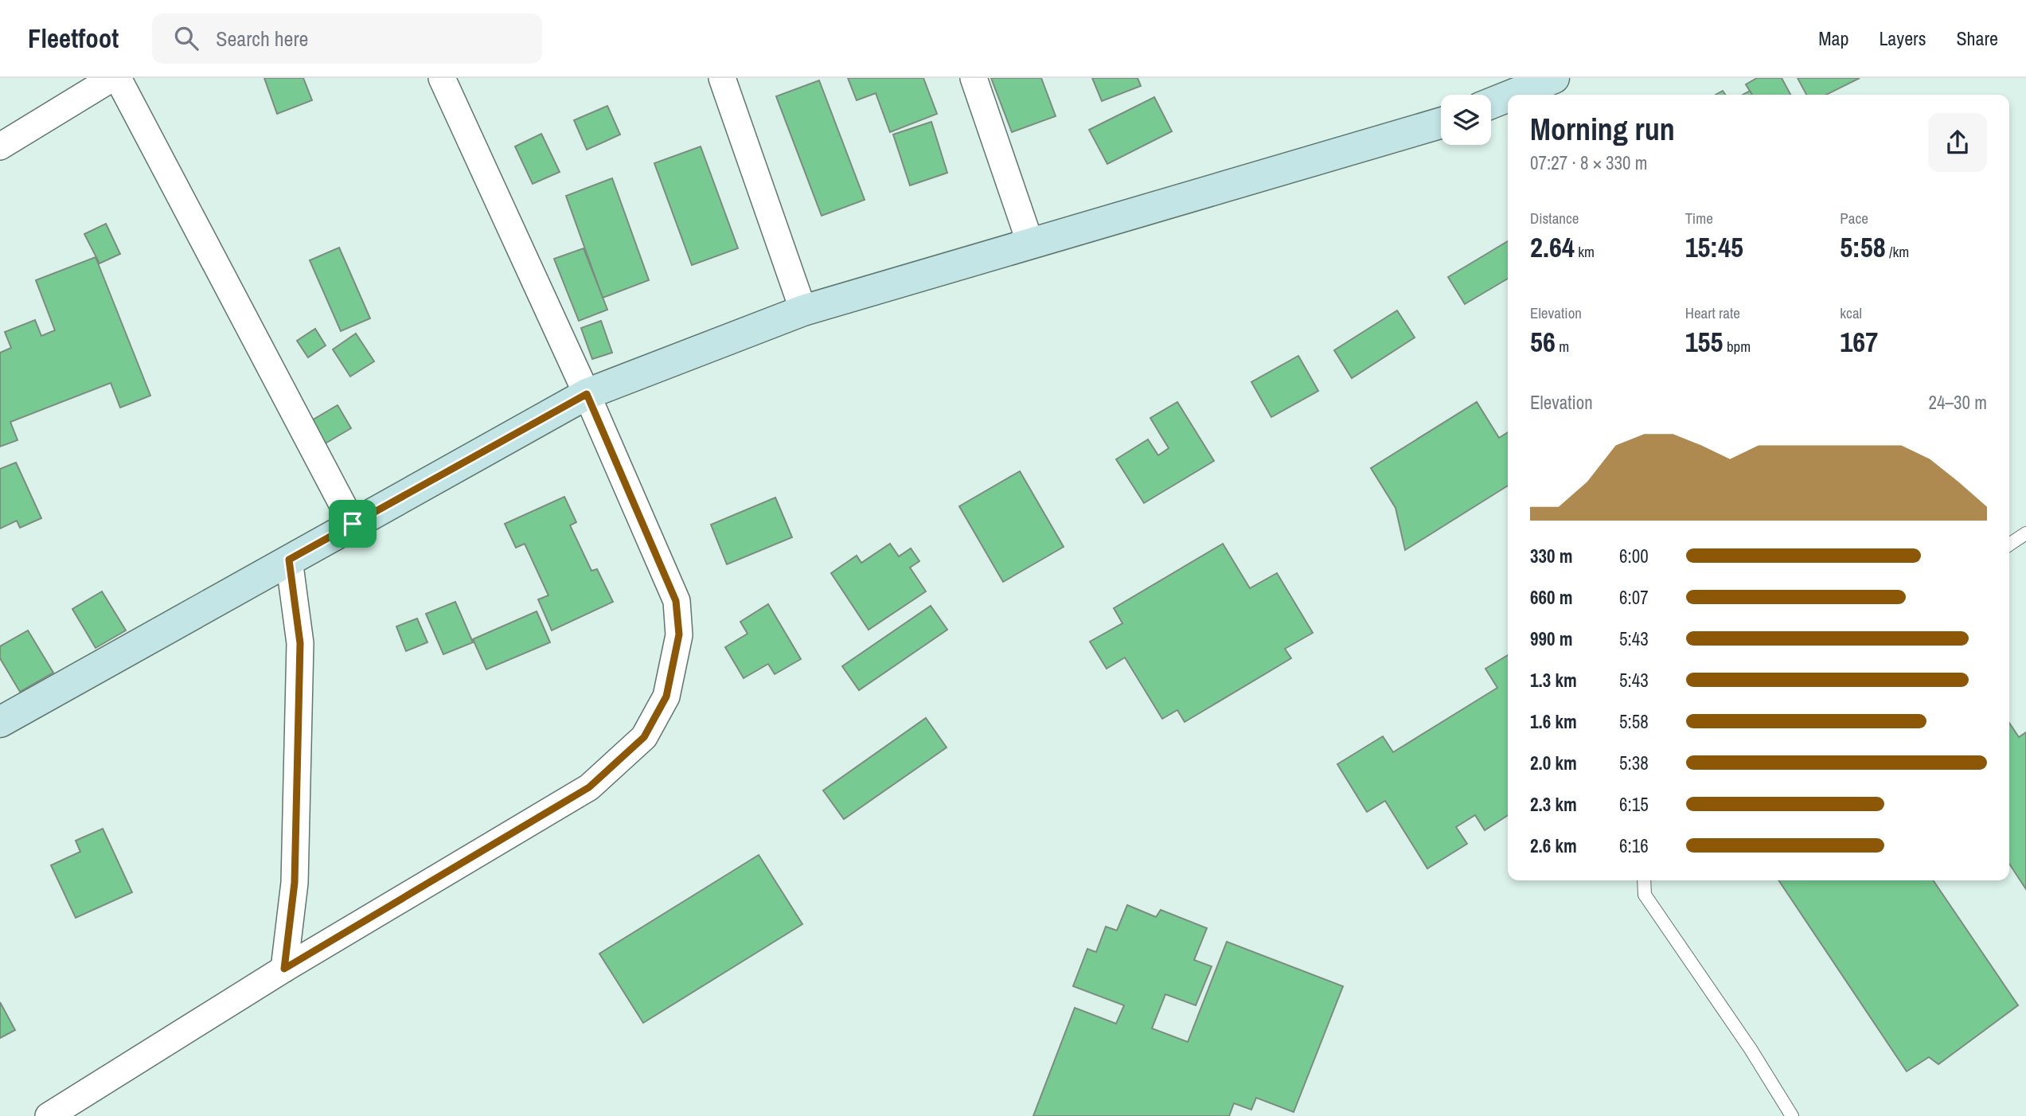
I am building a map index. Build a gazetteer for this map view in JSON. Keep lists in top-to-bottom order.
{
  "page": {
    "header": "Fleetfoot",
    "search": "Search here",
    "nav": ["Map", "Layers", "Share"],
    "heading": ["Morning run", "07:27 · 8 × 330 m"],
    "stats": [
      ["Distance", "2.64 km"],
      ["Time", "15:45"],
      ["Pace", "5:58 /km"],
      ["Elevation", "56 m"],
      ["Heart rate", "155 bpm"],
      ["kcal", "167"]
    ],
    "chart": ["Elevation", "24–30 m"],
    "list": [
      {
        "name": "330 m",
        "note": "6:00"
      },
      {
        "name": "660 m",
        "note": "6:07"
      },
      {
        "name": "990 m",
        "note": "5:43"
      },
      {
        "name": "1.3 km",
        "note": "5:43"
      },
      {
        "name": "1.6 km",
        "note": "5:58"
      },
      {
        "name": "2.0 km",
        "note": "5:38"
      },
      {
        "name": "2.3 km",
        "note": "6:15"
      },
      {
        "name": "2.6 km",
        "note": "6:16"
      }
    ]
  }
}
